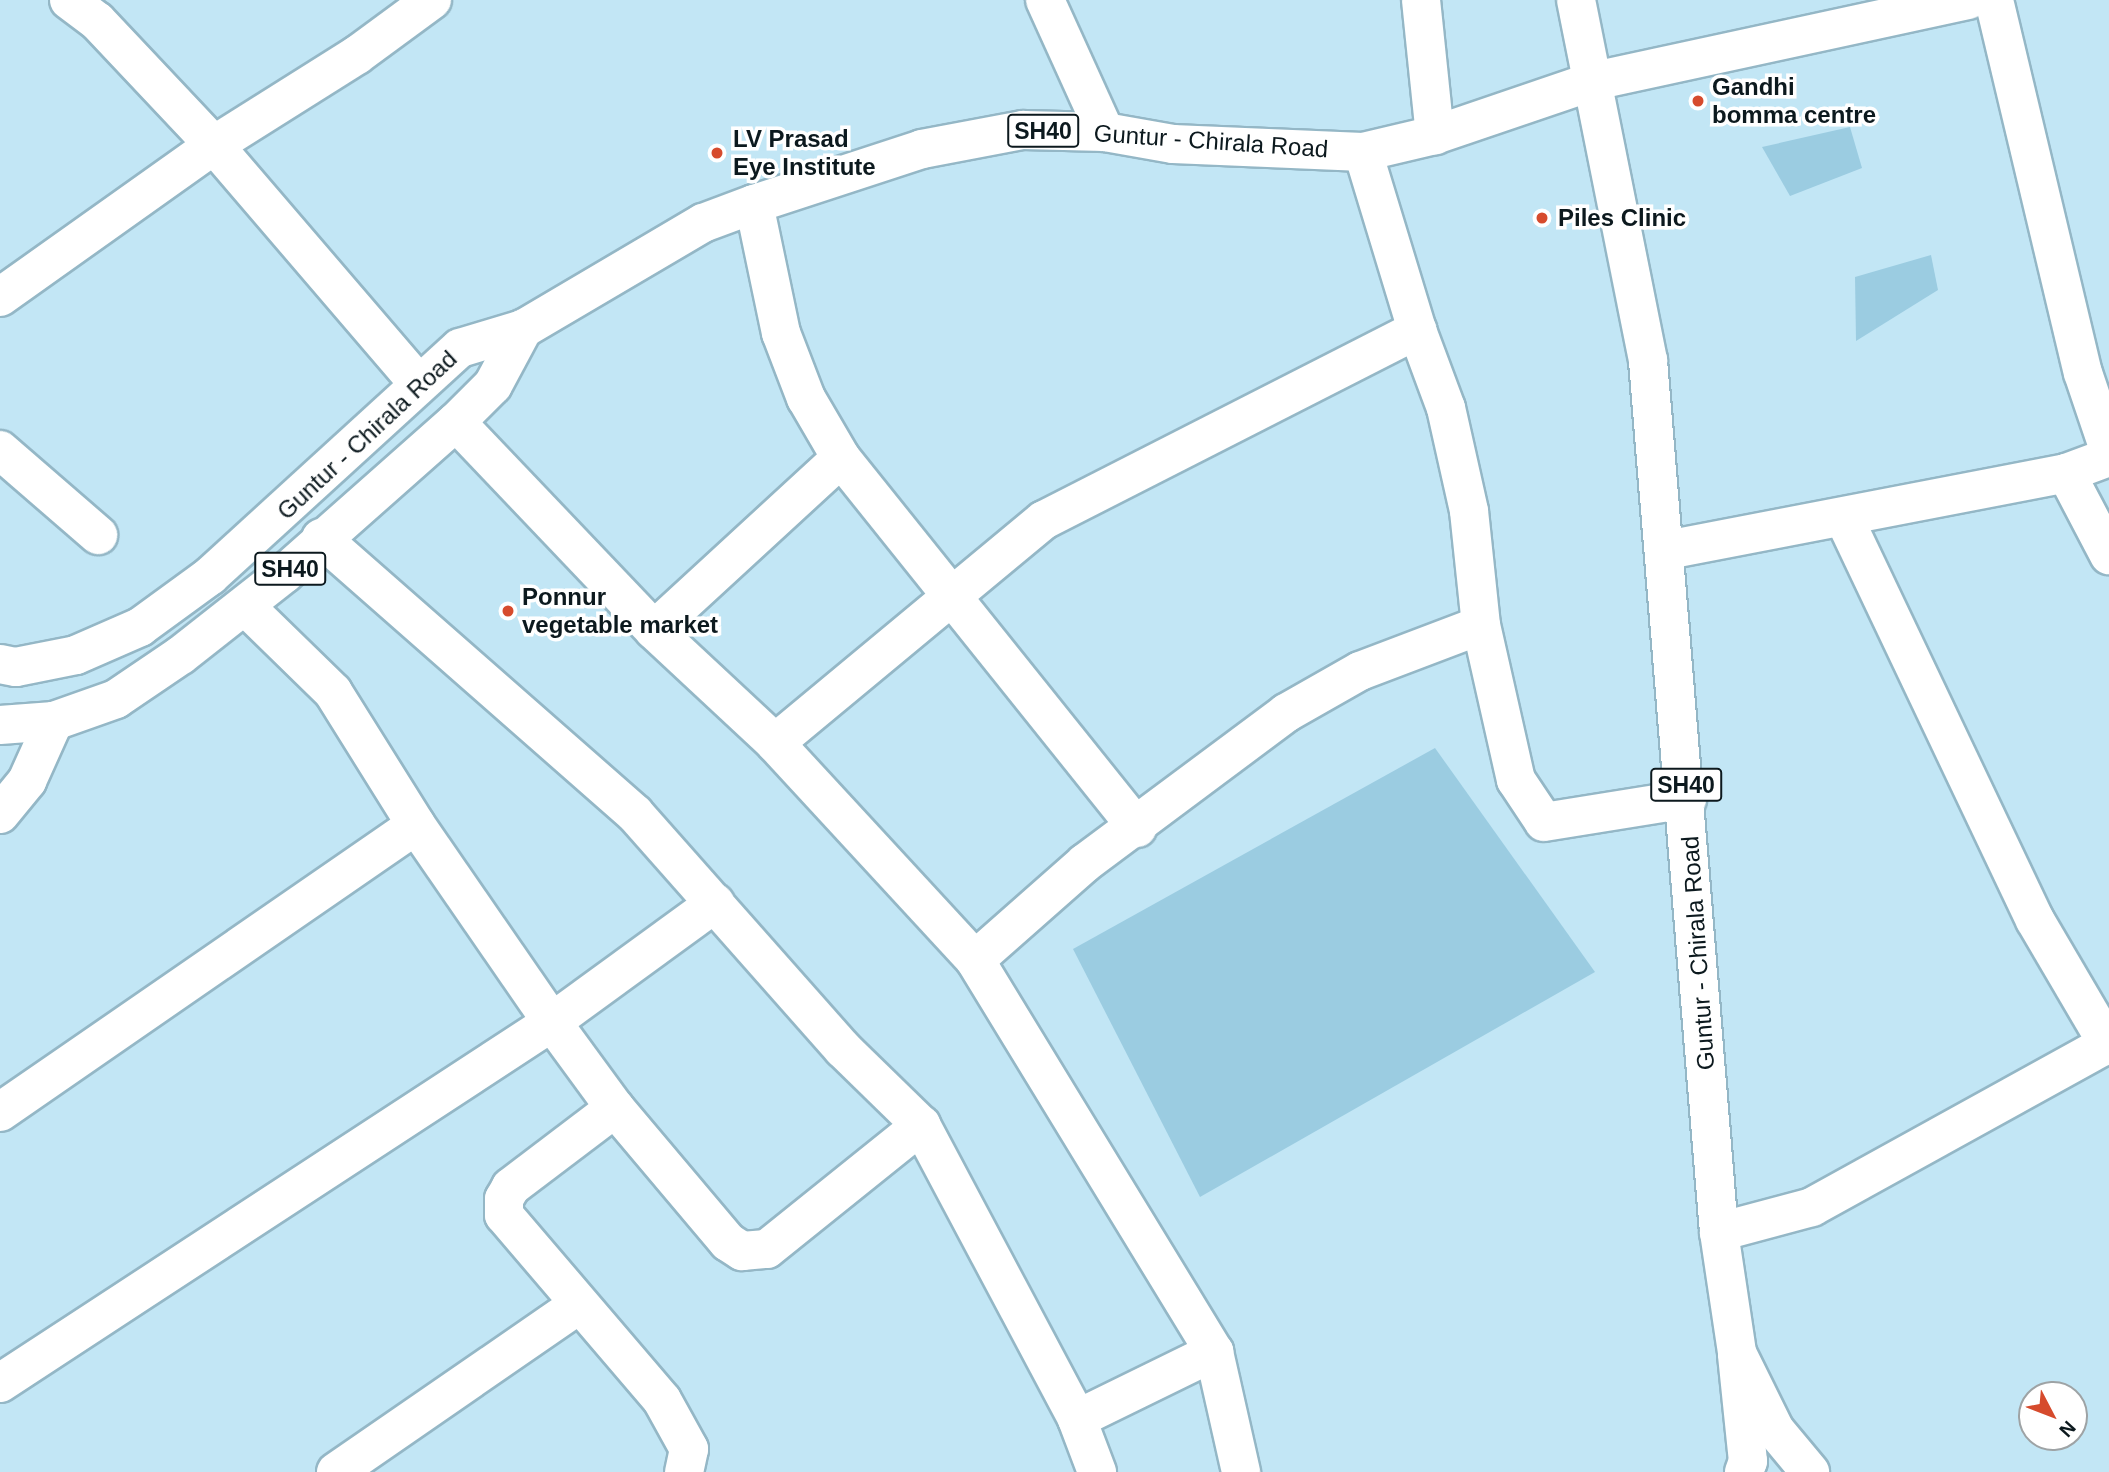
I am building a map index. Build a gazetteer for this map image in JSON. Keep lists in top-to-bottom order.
{
  "streets": {
    "street": ["SH40", "Guntur - Chirala Road"]
  },
  "places": [
    "Gandhi bomma centre",
    "LV Prasad Eye Institute",
    "Piles Clinic",
    "Ponnur vegetable market"
  ],
  "north": "bottom right"
}
